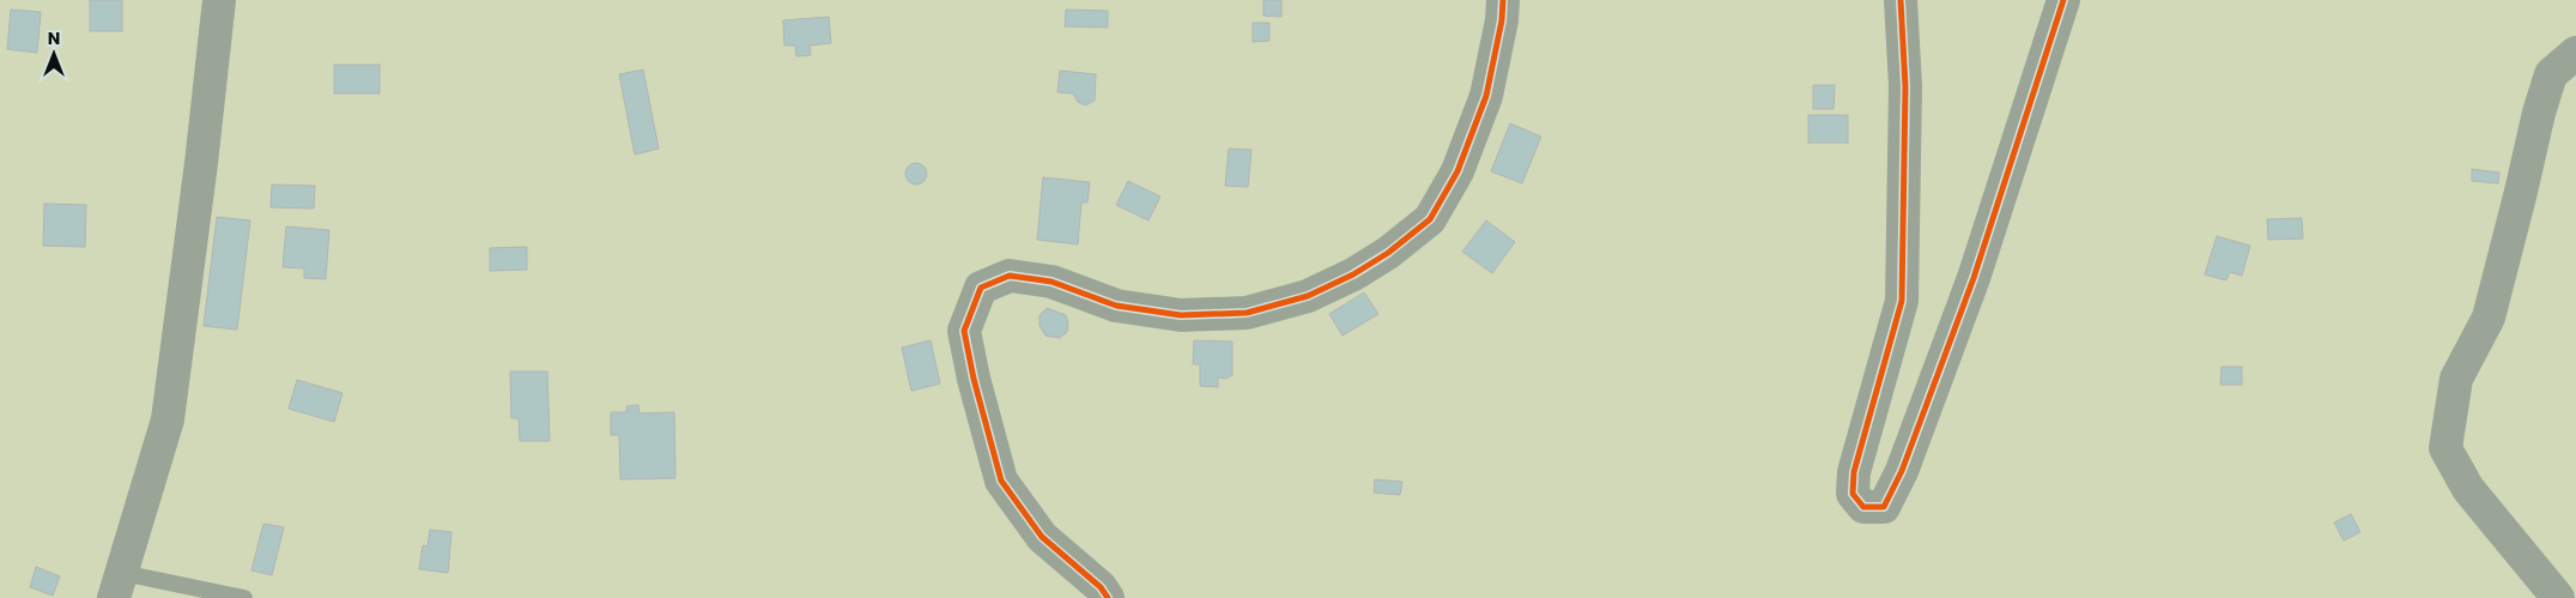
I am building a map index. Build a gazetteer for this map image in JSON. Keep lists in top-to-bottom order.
{
  "north": "top"
}
